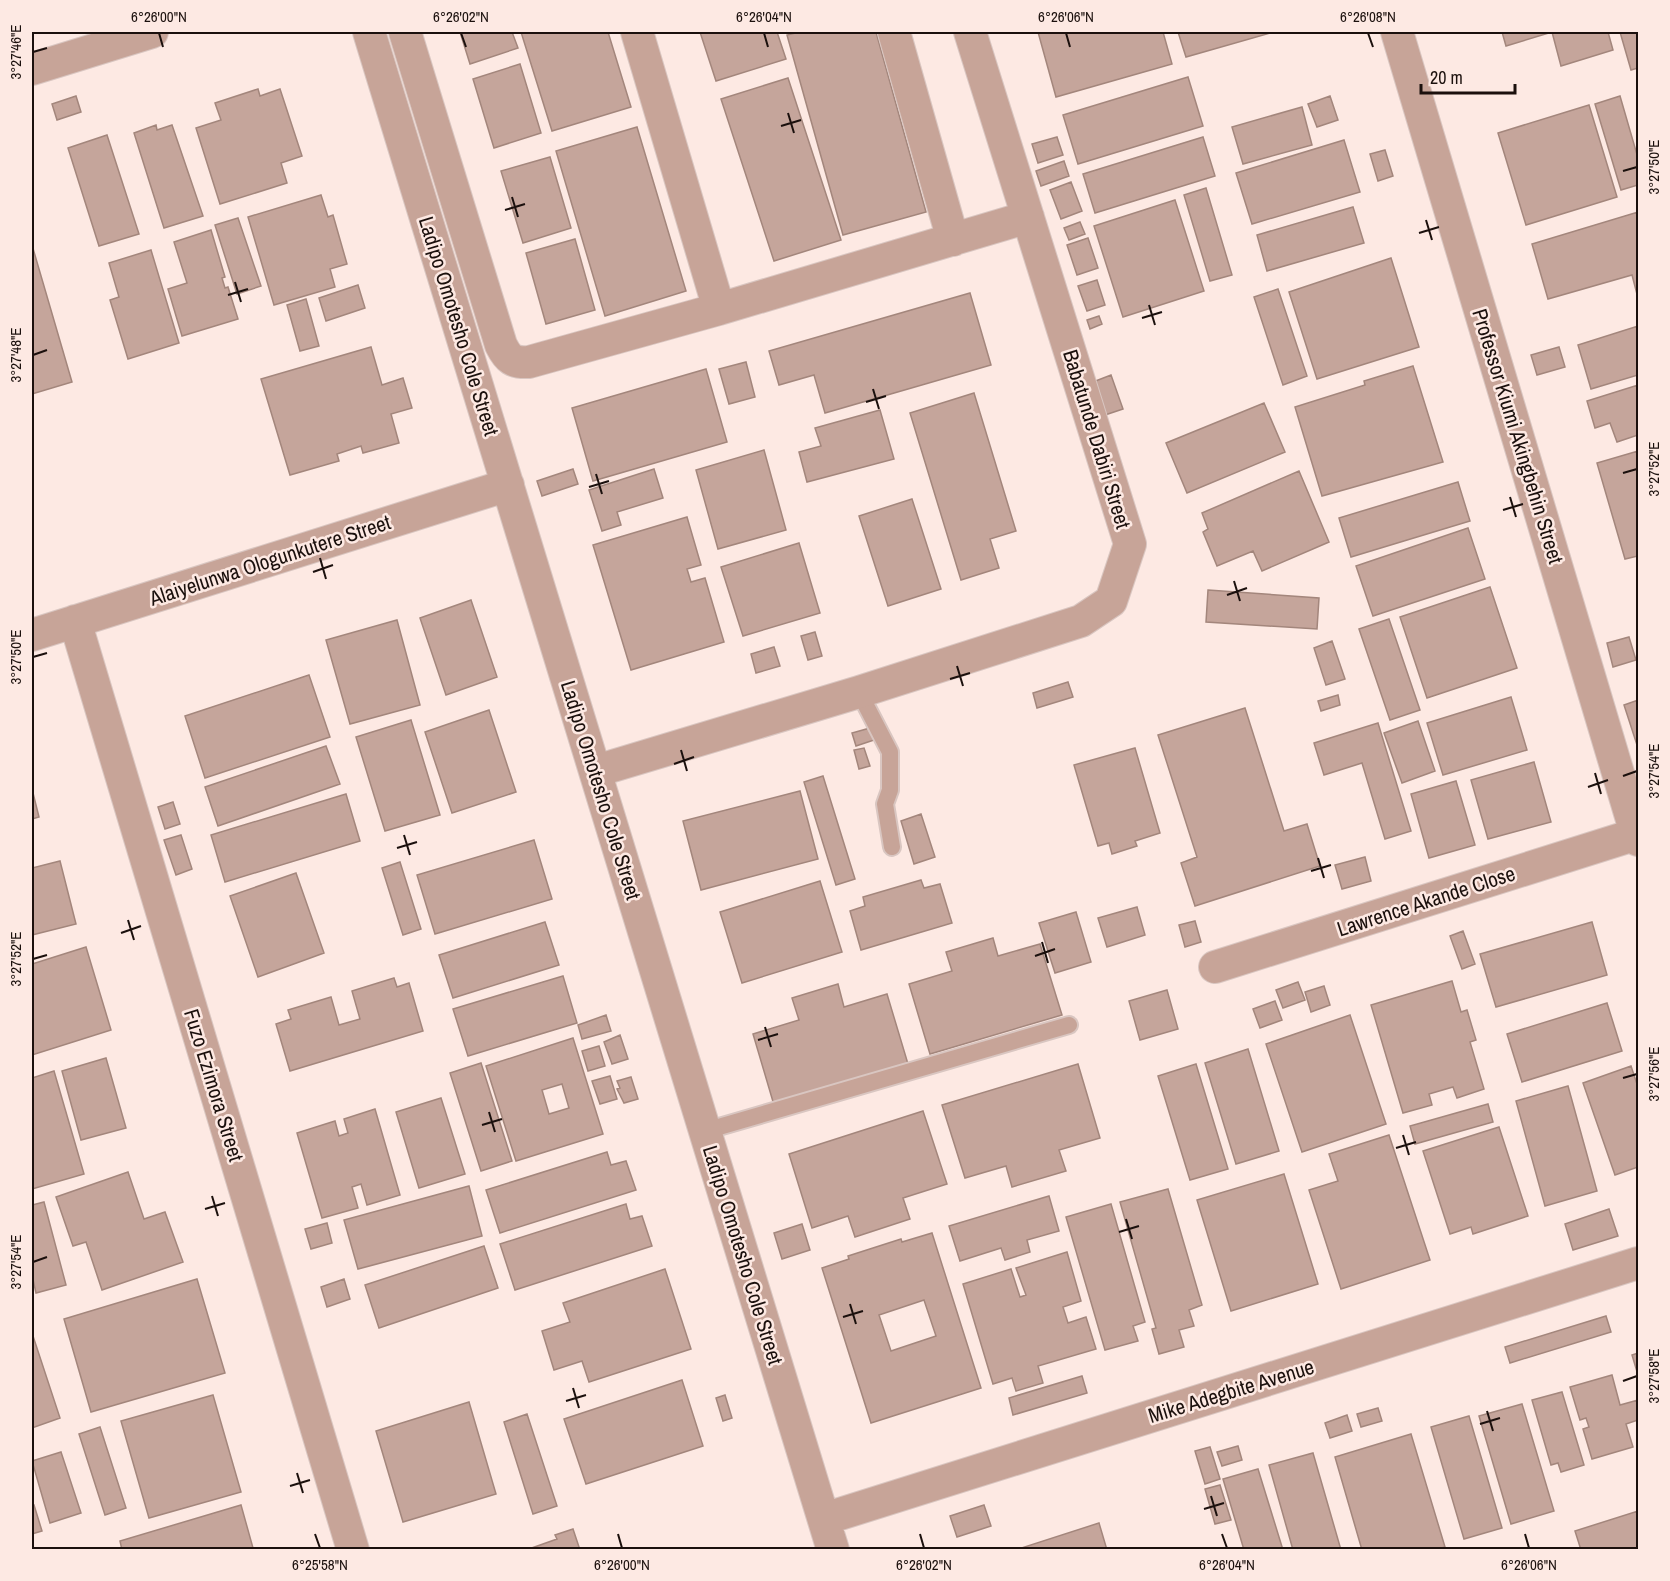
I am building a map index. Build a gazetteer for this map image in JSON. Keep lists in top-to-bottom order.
{
  "streets": {
    "street": [
      "Ladipo Omotesho Cole Street",
      "Professor Kiumi Akingbehin Street",
      "Babatunde Dabiri Street",
      "Alaiyelunwa Ologunkutere Street",
      "Lawrence Akande Close",
      "Fuzo Ezimora Street",
      "Mike Adegbite Avenue"
    ]
  },
  "crossings": [
    ["Ladipo Omotesho Cole Street", "Babatunde Dabiri Street"],
    ["Ladipo Omotesho Cole Street", "Alaiyelunwa Ologunkutere Street"],
    ["Ladipo Omotesho Cole Street", "Mike Adegbite Avenue"],
    ["Professor Kiumi Akingbehin Street", "Lawrence Akande Close"],
    ["Alaiyelunwa Ologunkutere Street", "Fuzo Ezimora Street"]
  ],
  "scale_bar": "20 m",
  "coordinates": [
    "6°26'00\"N",
    "6°26'02\"N",
    "6°26'04\"N",
    "6°26'06\"N",
    "6°26'08\"N",
    "3°27'46\"E",
    "3°27'50\"E",
    "3°27'48\"E",
    "3°27'52\"E",
    "3°27'54\"E",
    "3°27'56\"E",
    "3°27'58\"E",
    "6°25'58\"N"
  ]
}
